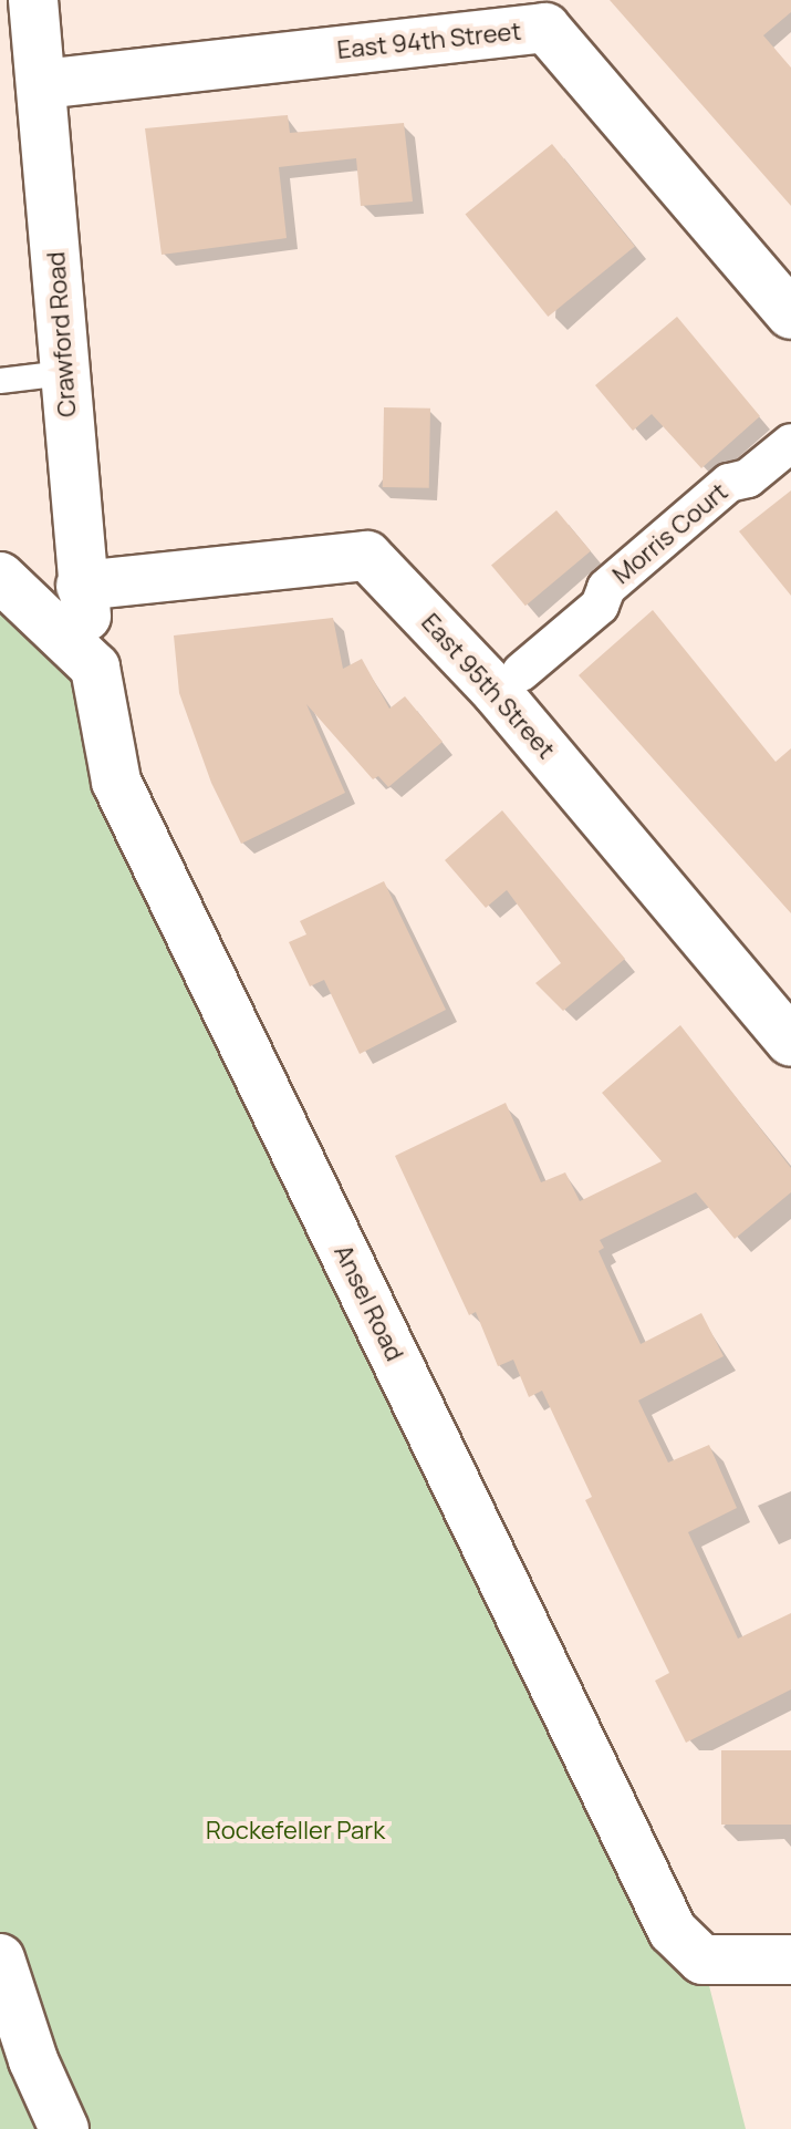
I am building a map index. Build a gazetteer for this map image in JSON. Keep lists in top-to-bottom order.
{
  "streets": {
    "street": [
      "East 94th Street",
      "Crawford Road",
      "Morris Court",
      "East 95th Street",
      "Ansel Road"
    ]
  },
  "crossings": [
    ["East 94th Street", "Crawford Road"],
    ["Crawford Road", "East 95th Street"],
    ["Crawford Road", "Ansel Road"]
  ],
  "parks": ["Rockefeller Park"]
}
